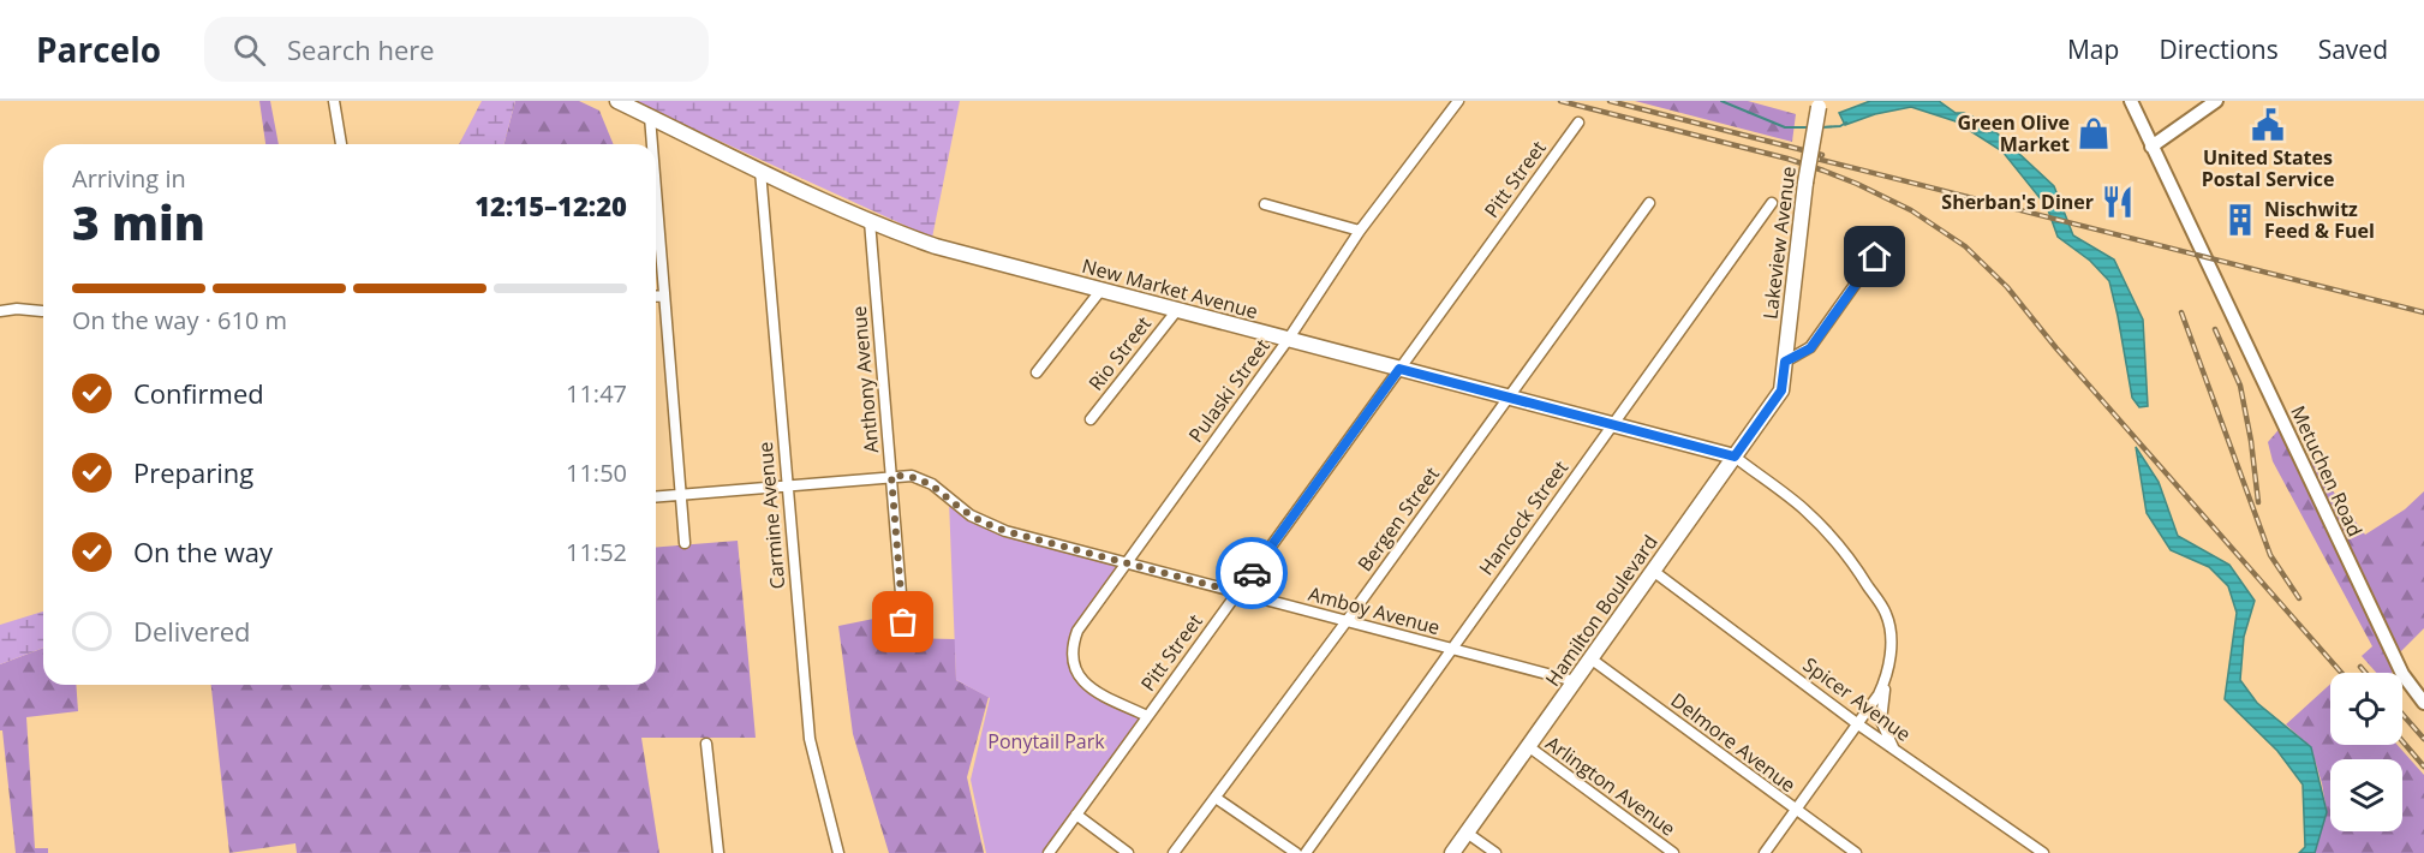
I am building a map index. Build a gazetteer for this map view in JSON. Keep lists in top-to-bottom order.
{
  "streets": {
    "main road": ["Lakeview Avenue", "New Market Avenue", "Hamilton Boulevard"],
    "street": [
      "Pitt Street",
      "Rio Street",
      "Anthony Avenue",
      "Pulaski Street",
      "Metuchen Road",
      "Carmine Avenue",
      "Hancock Street",
      "Bergen Street",
      "Amboy Avenue",
      "Spicer Avenue",
      "Delmore Avenue",
      "Arlington Avenue"
    ]
  },
  "crossings": [
    ["Pitt Street", "New Market Avenue"],
    ["Pitt Street", "Pulaski Street"],
    ["Pitt Street", "Amboy Avenue"],
    ["Lakeview Avenue", "Hamilton Boulevard"],
    ["New Market Avenue", "Rio Street"],
    ["New Market Avenue", "Anthony Avenue"],
    ["New Market Avenue", "Pulaski Street"],
    ["New Market Avenue", "Carmine Avenue"],
    ["New Market Avenue", "Hancock Street"],
    ["New Market Avenue", "Bergen Street"],
    ["New Market Avenue", "Hamilton Boulevard"],
    ["Anthony Avenue", "Amboy Avenue"],
    ["Pulaski Street", "Amboy Avenue"],
    ["Carmine Avenue", "Amboy Avenue"],
    ["Hancock Street", "Amboy Avenue"],
    ["Bergen Street", "Amboy Avenue"],
    ["Amboy Avenue", "Hamilton Boulevard"],
    ["Hamilton Boulevard", "Spicer Avenue"],
    ["Hamilton Boulevard", "Delmore Avenue"],
    ["Hamilton Boulevard", "Arlington Avenue"]
  ],
  "parks": ["Ponytail Park"],
  "places": {
    "public building": ["United States Postal Service"],
    "shop": ["Green Olive Market"],
    "restaurant": ["Sherban's Diner"],
    "building": ["Nischwitz Feed & Fuel"]
  },
  "page": {
    "header": "Parcelo",
    "search": "Search here",
    "nav": ["Map", "Directions", "Saved"],
    "heading": ["3 min", "Arriving in", "12:15–12:20"],
    "bar": "On the way · 610 m",
    "list": [
      ["Confirmed", "11:47"],
      ["Preparing", "11:50"],
      ["On the way", "11:52"],
      "Delivered"
    ]
  }
}
